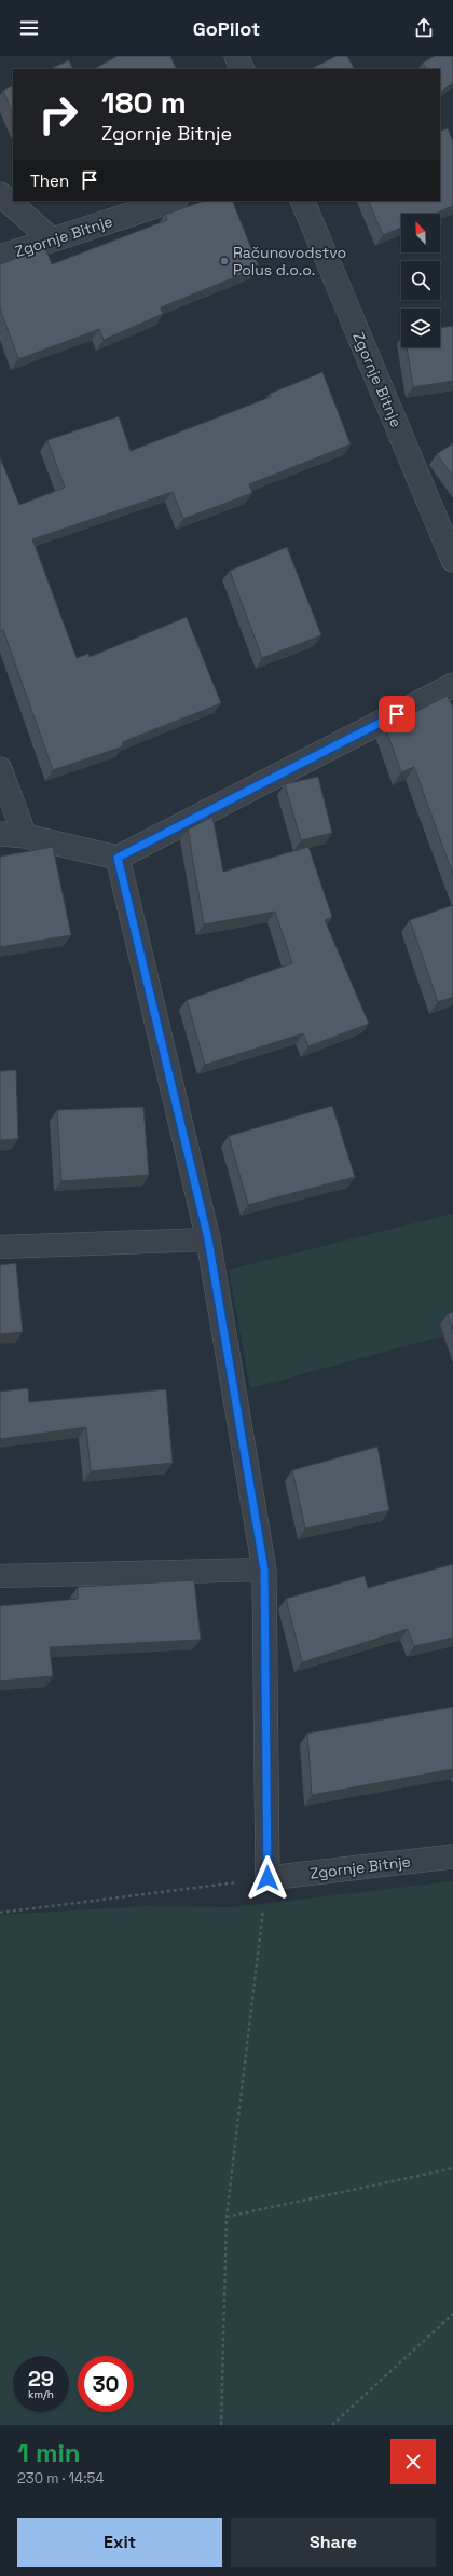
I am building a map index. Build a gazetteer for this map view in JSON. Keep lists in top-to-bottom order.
{
  "streets": {
    "street": ["Zgornje Bitnje"]
  },
  "places": ["Računovodstvo Polus d.o.o."],
  "north": "top left",
  "page": {
    "header": "GoPilot",
    "turn": ["180 m", "Zgornje Bitnje"],
    "then": "Then",
    "speed": "29 km/h",
    "limit": "30",
    "heading": ["1 min", "230 m · 14:54"],
    "buttons": ["Exit", "Share"]
  }
}
